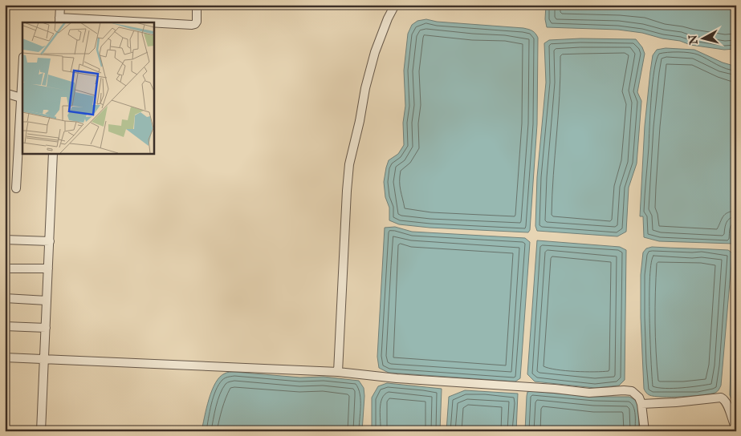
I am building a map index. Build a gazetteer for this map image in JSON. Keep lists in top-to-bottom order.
{
  "north": "left"
}
